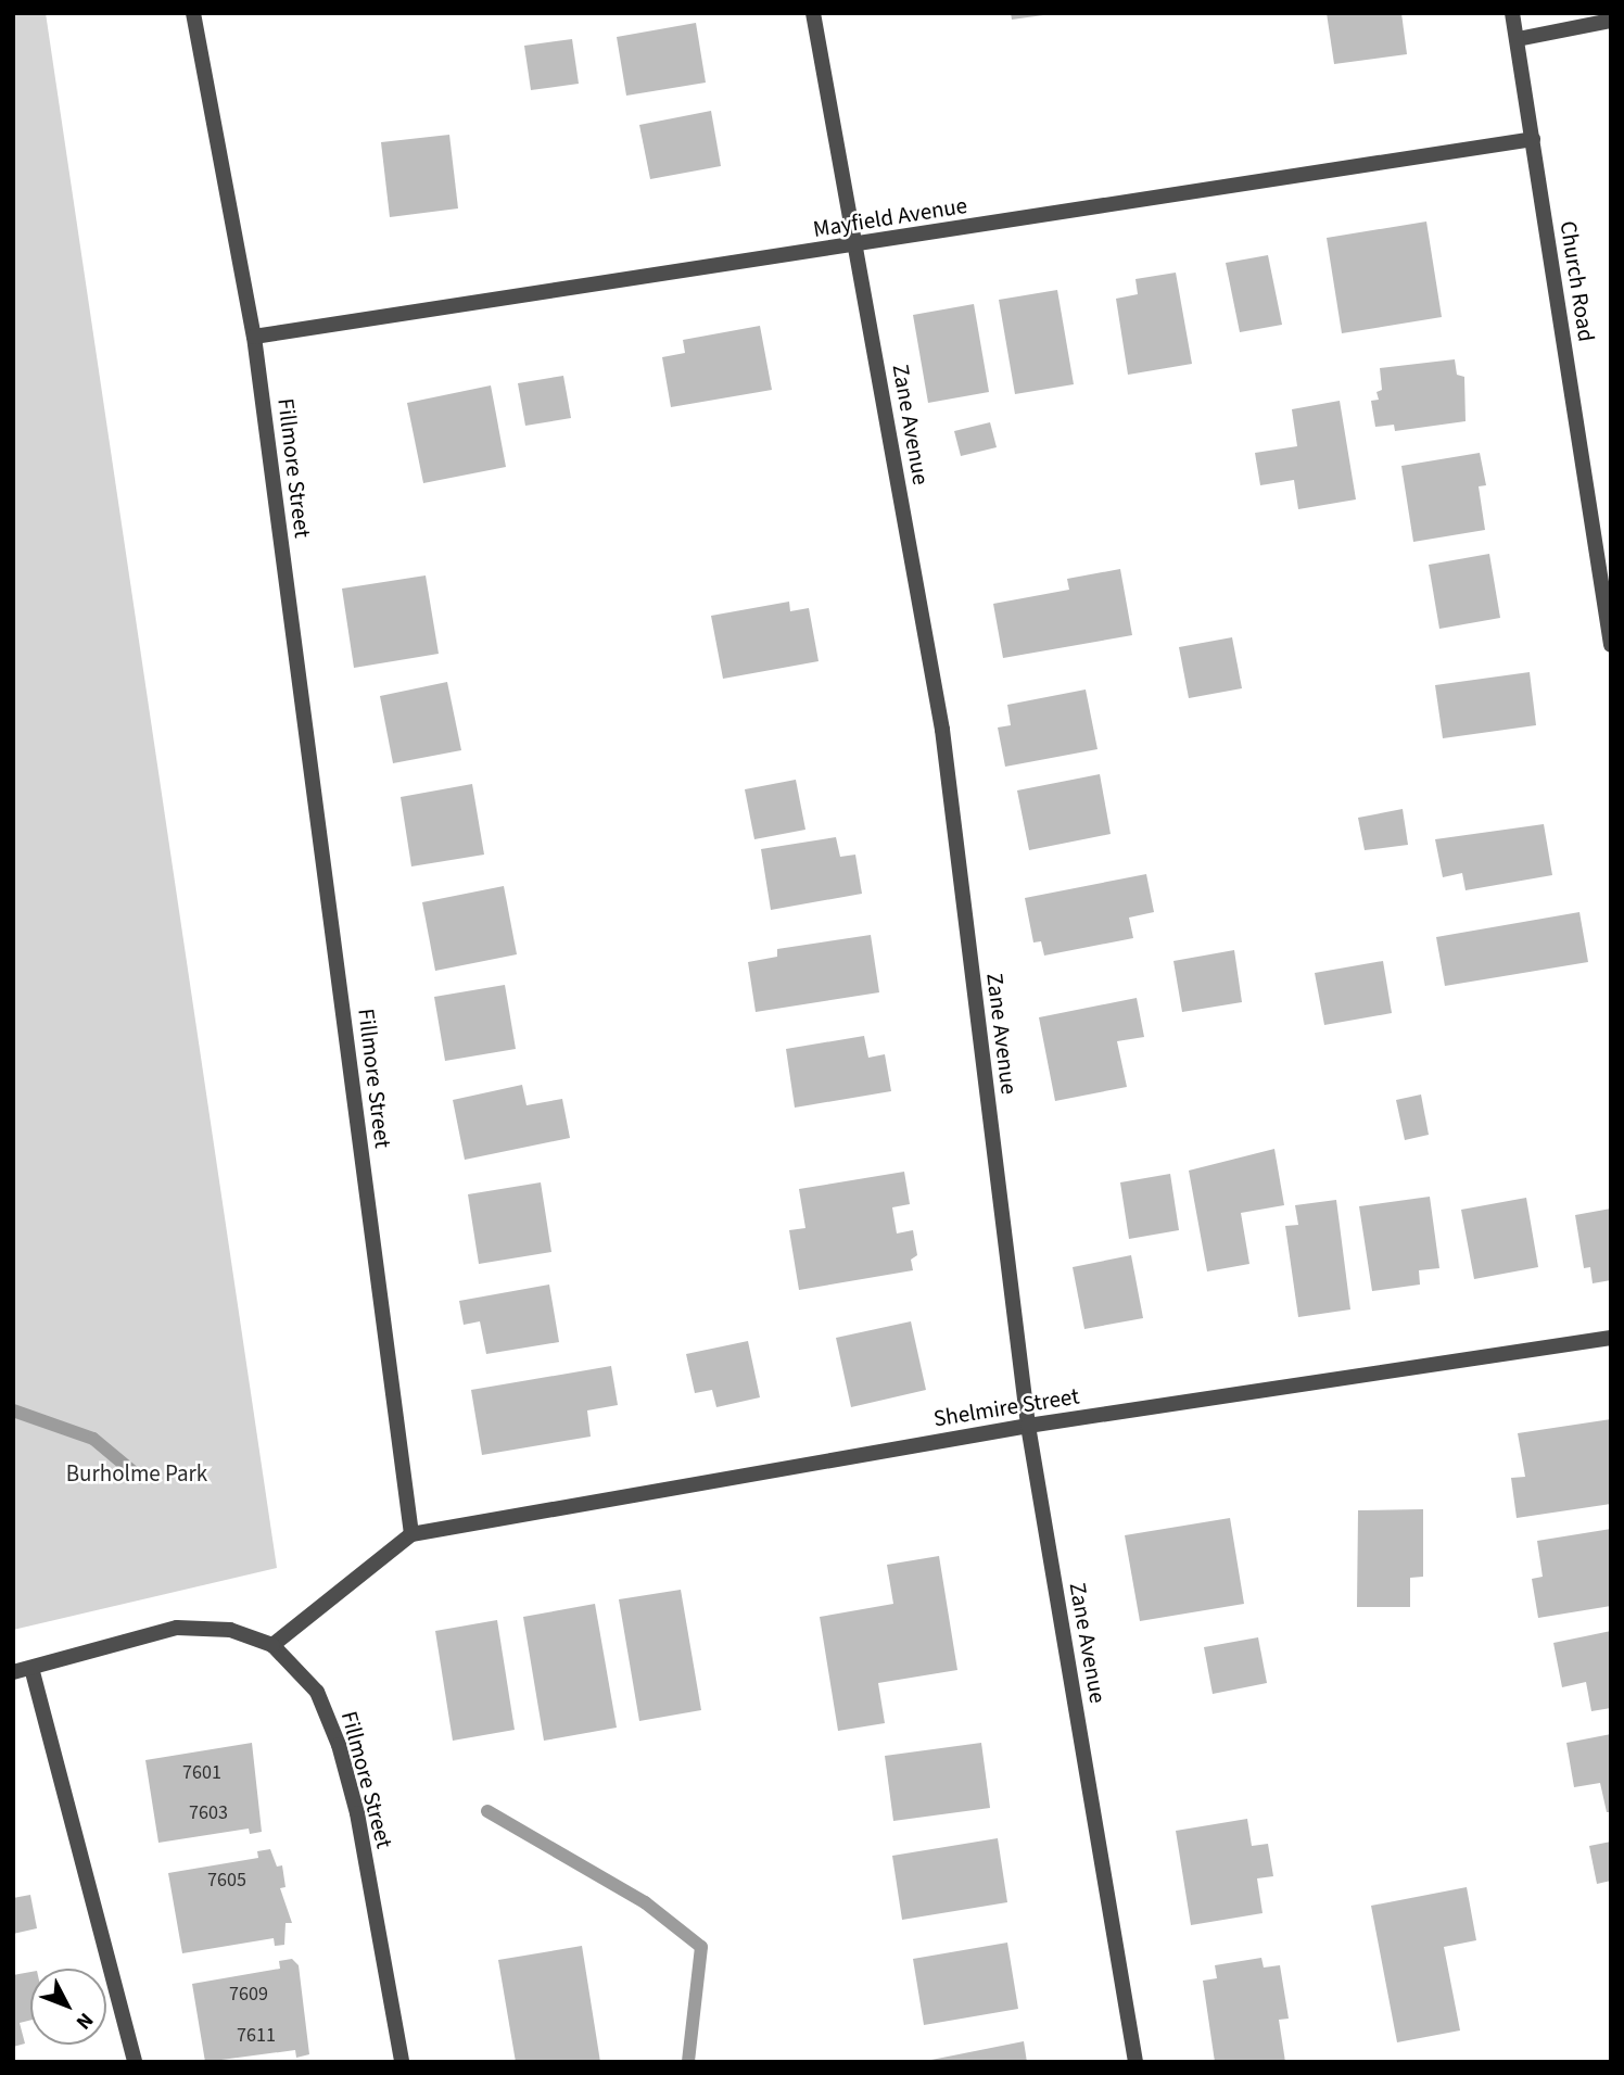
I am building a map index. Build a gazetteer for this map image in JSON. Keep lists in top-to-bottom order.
{
  "streets": {
    "street": [
      "Mayfield Avenue",
      "Church Road",
      "Zane Avenue",
      "Fillmore Street",
      "Shelmire Street"
    ]
  },
  "crossings": [
    ["Mayfield Avenue", "Church Road"],
    ["Mayfield Avenue", "Zane Avenue"],
    ["Mayfield Avenue", "Fillmore Street"],
    ["Zane Avenue", "Shelmire Street"],
    ["Fillmore Street", "Shelmire Street"]
  ],
  "parks": ["Burholme Park"],
  "house_numbers": [
    "7601",
    "7603",
    "7605",
    "7609",
    "7611"
  ],
  "north": "bottom right"
}
